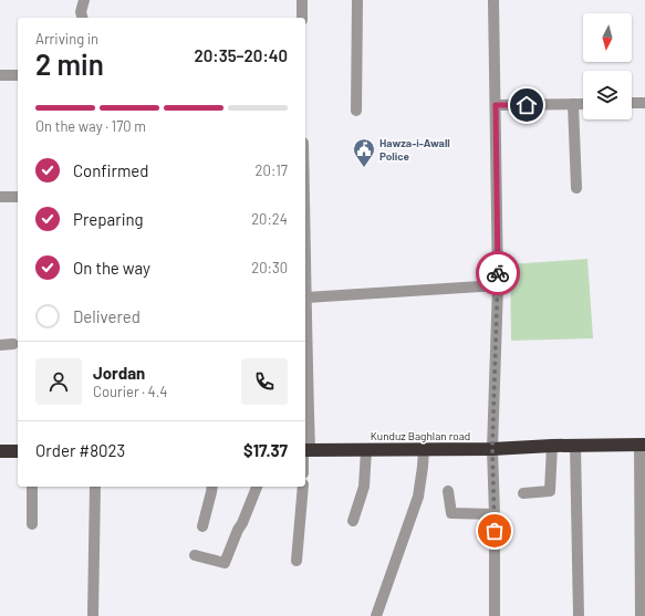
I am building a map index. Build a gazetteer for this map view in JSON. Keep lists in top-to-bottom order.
{
  "streets": {
    "highway": ["Kunduz Baghlan road"]
  },
  "places": {
    "public building": ["Hawza-i-Awall Police"]
  },
  "north": "bottom",
  "page": {
    "heading": ["2 min", "Arriving in", "20:35–20:40"],
    "panel": [
      "Jordan",
      "Courier · 4.4",
      "Order #8023",
      "$17.37"
    ],
    "bar": "On the way · 170 m",
    "list": [
      ["Confirmed", "20:17"],
      ["Preparing", "20:24"],
      ["On the way", "20:30"],
      "Delivered"
    ]
  }
}
